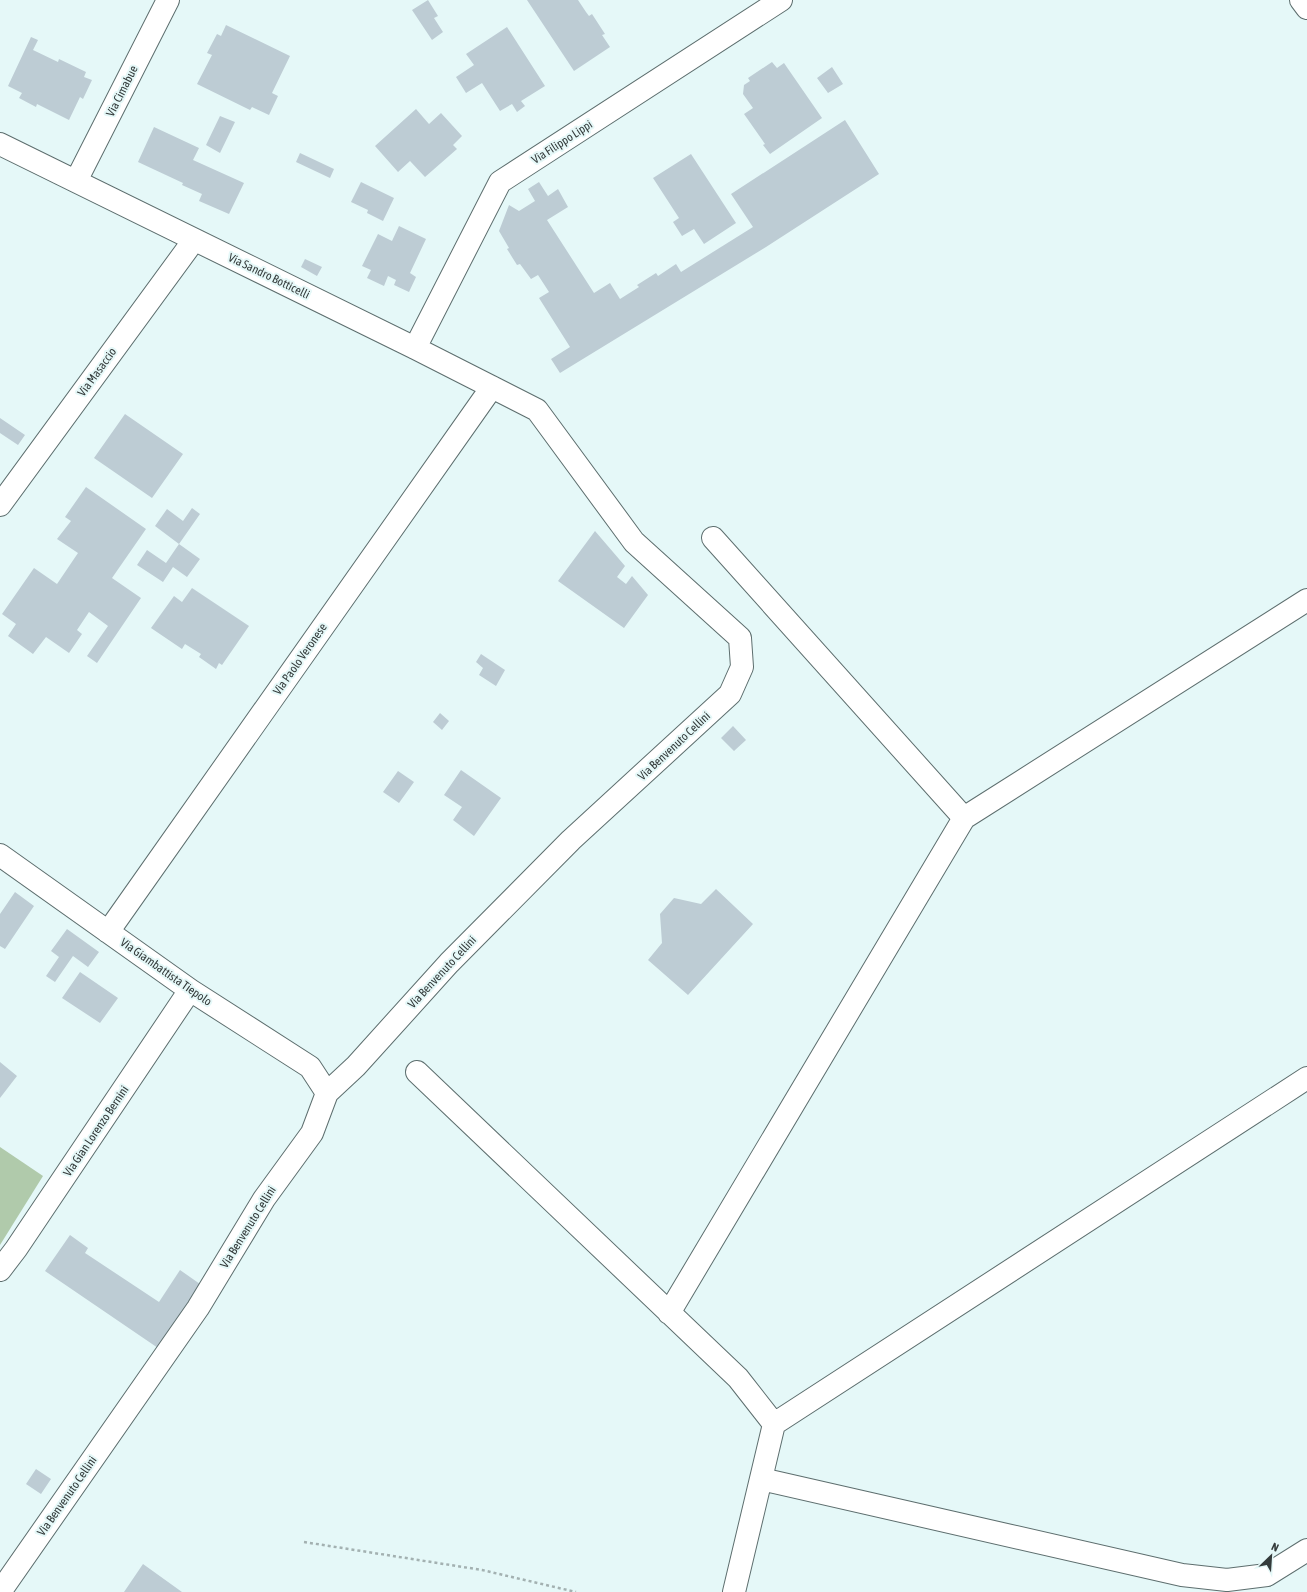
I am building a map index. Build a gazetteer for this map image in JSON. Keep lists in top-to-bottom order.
{
  "streets": {
    "street": [
      "Via Cimabue",
      "Via Filippo Lippi",
      "Via Sandro Botticelli",
      "Via Masaccio",
      "Via Paolo Veronese",
      "Via Benvenuto Cellini",
      "Via Giambattista Tiepolo",
      "Via Gian Lorenzo Bernini"
    ]
  },
  "crossings": [
    ["Via Cimabue", "Via Sandro Botticelli"],
    ["Via Filippo Lippi", "Via Sandro Botticelli"],
    ["Via Sandro Botticelli", "Via Masaccio"],
    ["Via Sandro Botticelli", "Via Paolo Veronese"],
    ["Via Sandro Botticelli", "Via Benvenuto Cellini"],
    ["Via Paolo Veronese", "Via Giambattista Tiepolo"],
    ["Via Benvenuto Cellini", "Via Giambattista Tiepolo"],
    ["Via Giambattista Tiepolo", "Via Gian Lorenzo Bernini"]
  ],
  "north": "top right"
}
